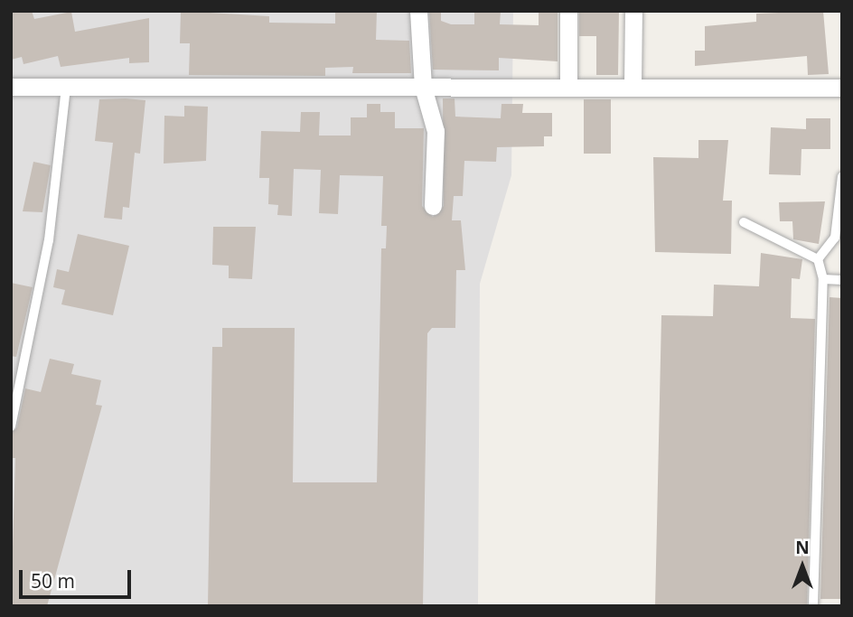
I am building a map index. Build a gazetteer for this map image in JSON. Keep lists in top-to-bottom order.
{
  "scale_bar": "50 m",
  "north": "top"
}
